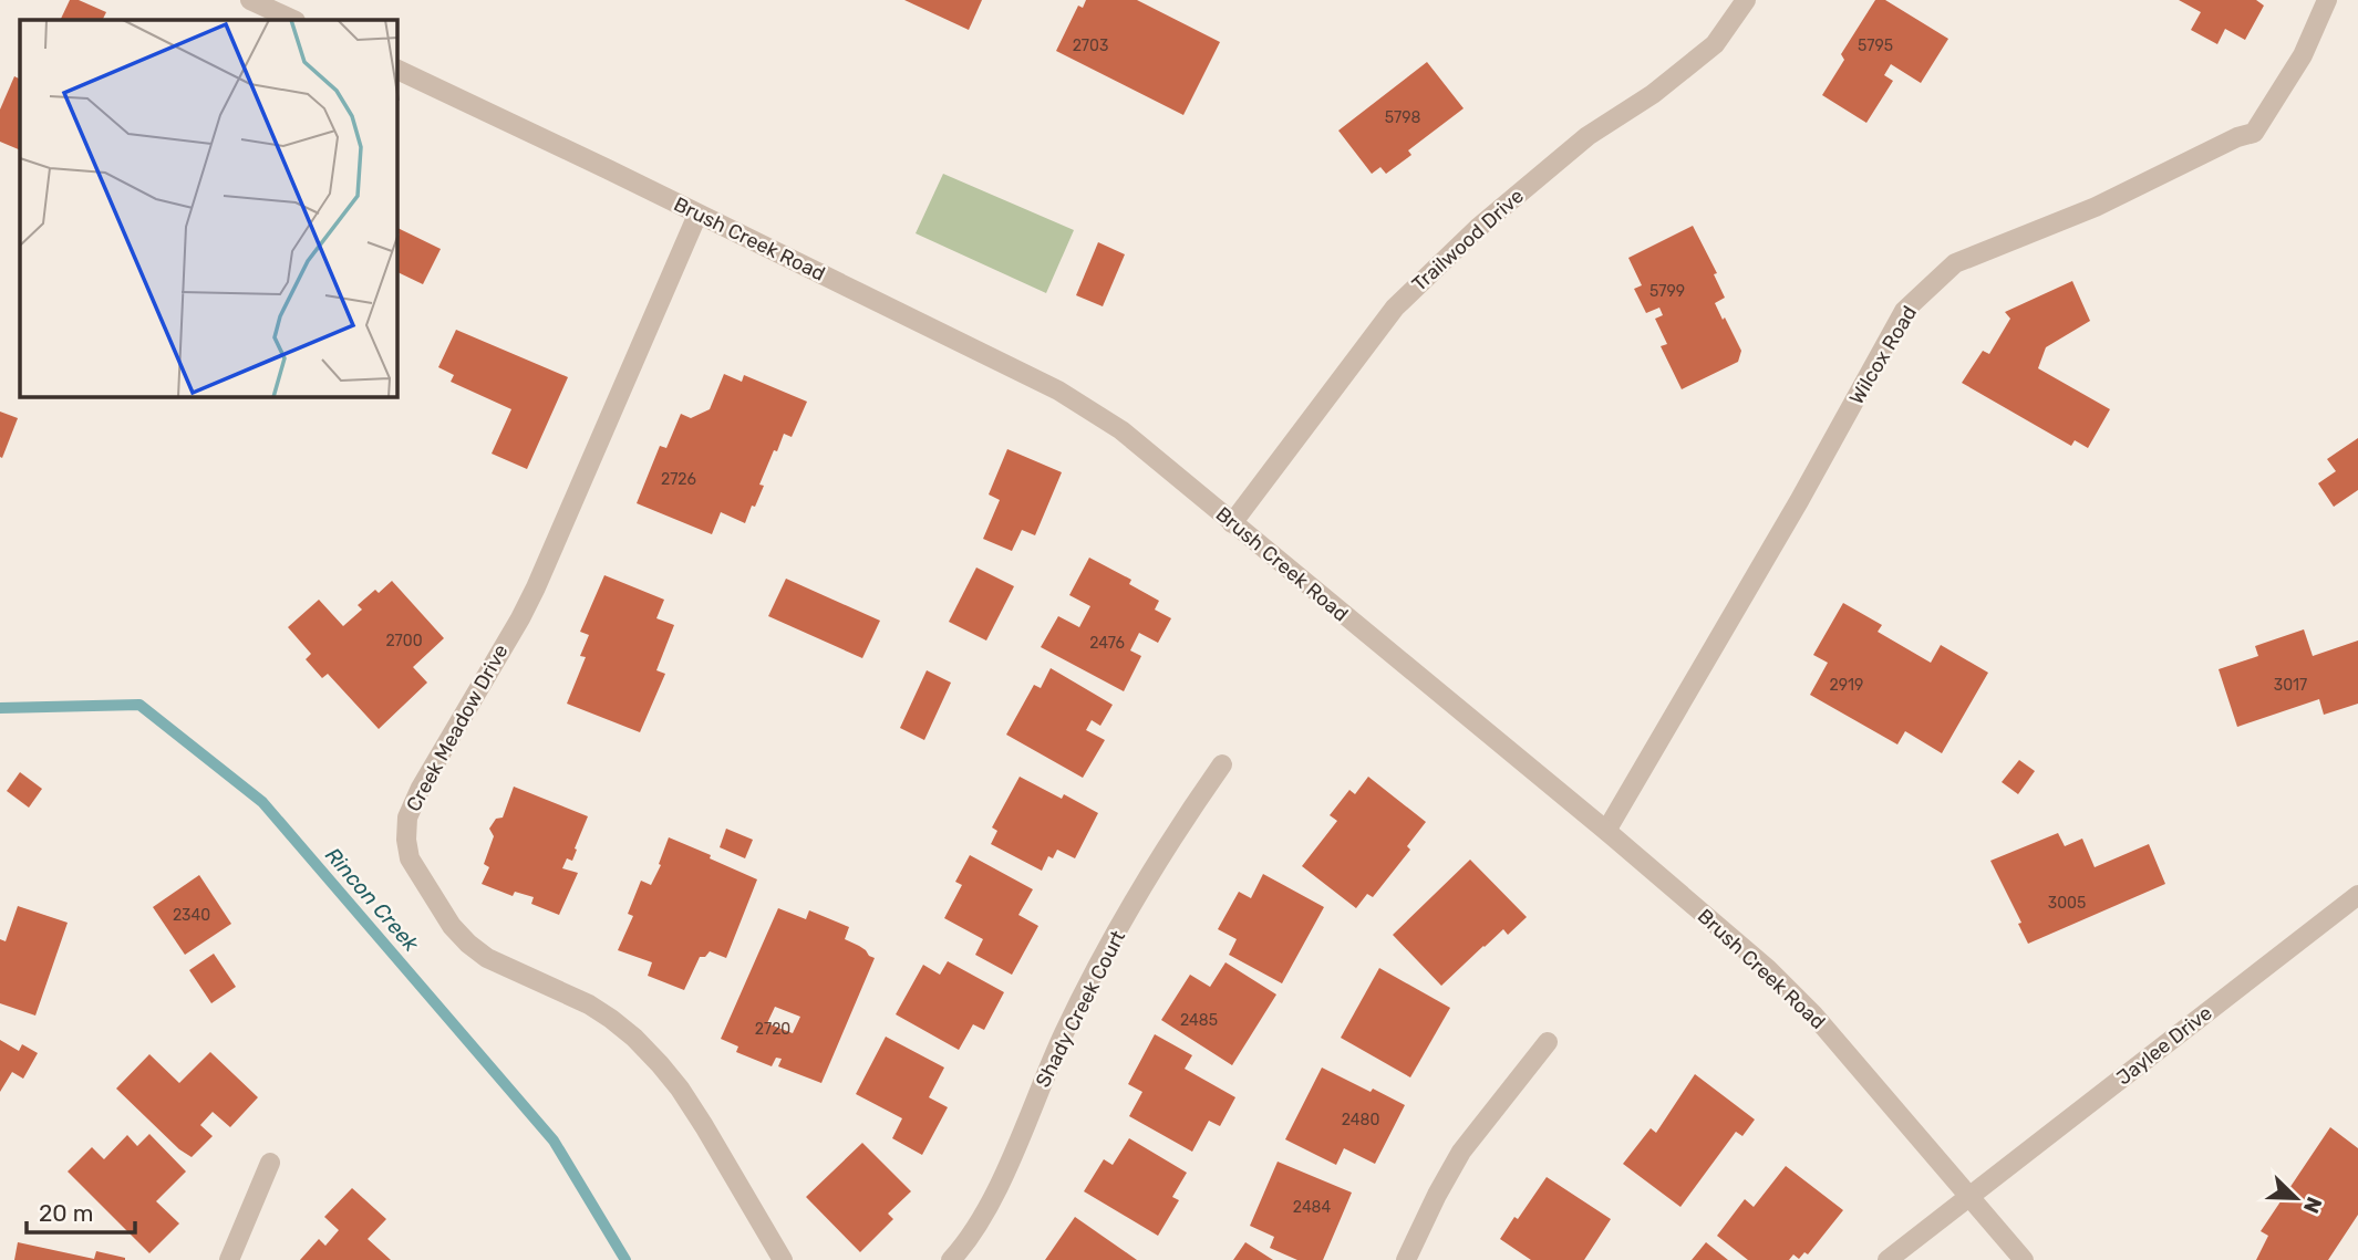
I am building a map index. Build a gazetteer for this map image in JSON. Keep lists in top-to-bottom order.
{
  "streets": {
    "street": [
      "Brush Creek Road",
      "Trailwood Drive",
      "Wilcox Road",
      "Creek Meadow Drive",
      "Shady Creek Court",
      "Jaylee Drive"
    ]
  },
  "crossings": [
    ["Brush Creek Road", "Trailwood Drive"],
    ["Brush Creek Road", "Wilcox Road"],
    ["Brush Creek Road", "Creek Meadow Drive"],
    ["Brush Creek Road", "Jaylee Drive"]
  ],
  "water": ["Rincon Creek"],
  "house_numbers": [
    "2703",
    "5795",
    "5798",
    "5799",
    "2726",
    "2700",
    "2476",
    "2919",
    "3017",
    "3005",
    "2340",
    "2485",
    "2720",
    "2480",
    "2484"
  ],
  "scale_bar": "20 m",
  "north": "bottom right"
}
